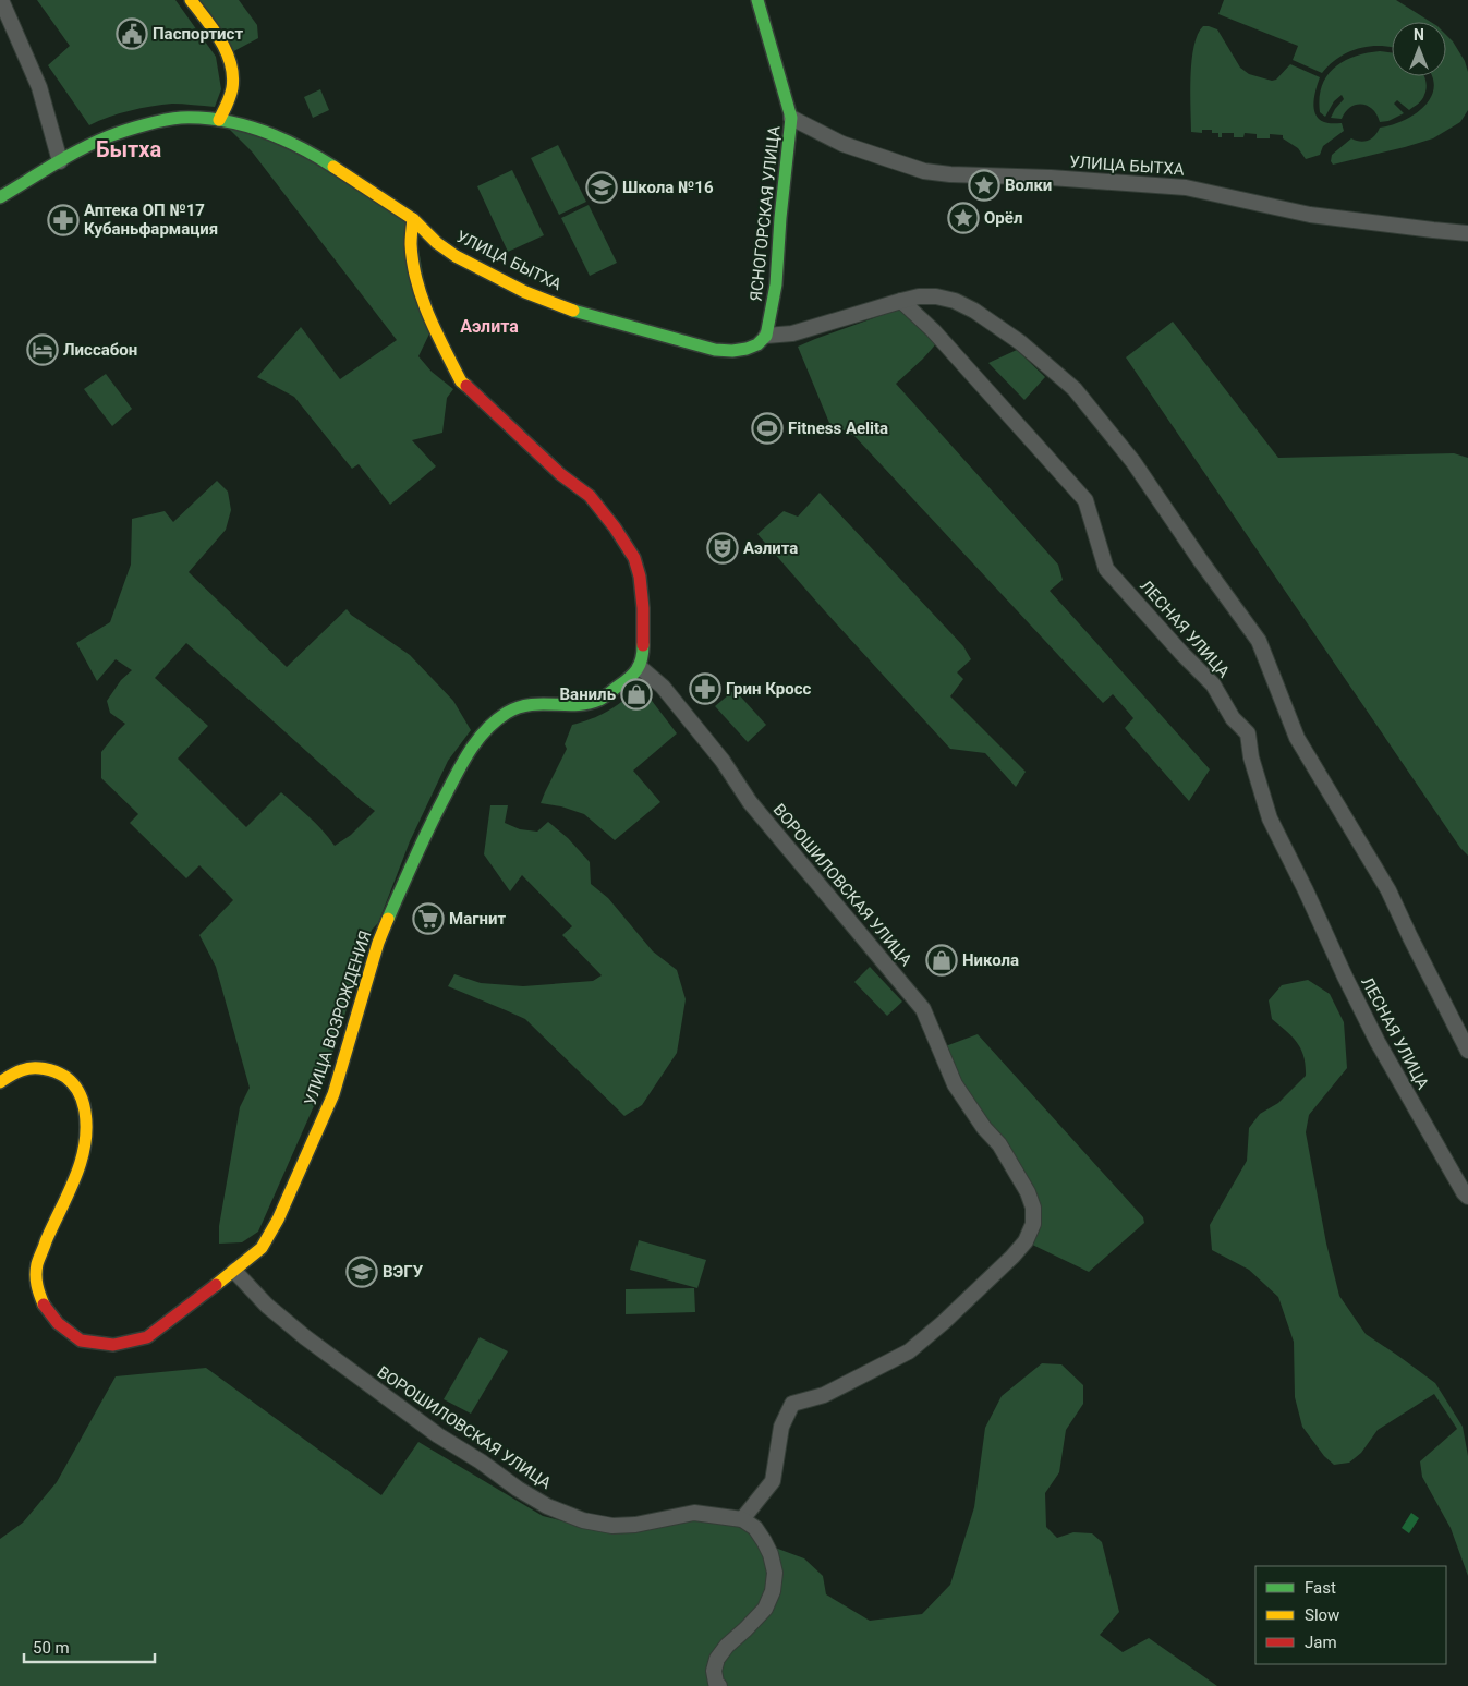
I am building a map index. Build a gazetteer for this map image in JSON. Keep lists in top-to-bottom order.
{
  "streets": {
    "street": [
      "УЛИЦА БЫТХА",
      "ЯСНОГОРСКАЯ УЛИЦА",
      "ЛЕСНАЯ УЛИЦА",
      "ВОРОШИЛОВСКАЯ УЛИЦА",
      "УЛИЦА ВОЗРОЖДЕНИЯ"
    ]
  },
  "crossings": [
    ["УЛИЦА БЫТХА", "ЯСНОГОРСКАЯ УЛИЦА"],
    ["УЛИЦА БЫТХА", "ЛЕСНАЯ УЛИЦА"],
    ["ВОРОШИЛОВСКАЯ УЛИЦА", "УЛИЦА ВОЗРОЖДЕНИЯ"]
  ],
  "districts": ["Бытха", "Аэлита"],
  "places": {
    "public building": ["Паспортист"],
    "place": ["Волки", "Орёл"],
    "school or university": ["Школа №16", "ВЭГУ"],
    "pharmacy": ["Аптека ОП №17 Кубаньфармация", "Грин Кросс"],
    "hotel": ["Лиссабон"],
    "sports": ["Fitness Aelita"],
    "theatre": ["Аэлита"],
    "shop": ["Ваниль", "Никола"],
    "supermarket": ["Магнит"]
  },
  "legend": ["Fast", "Slow", "Jam"],
  "scale_bar": "50 m",
  "north": "top"
}
